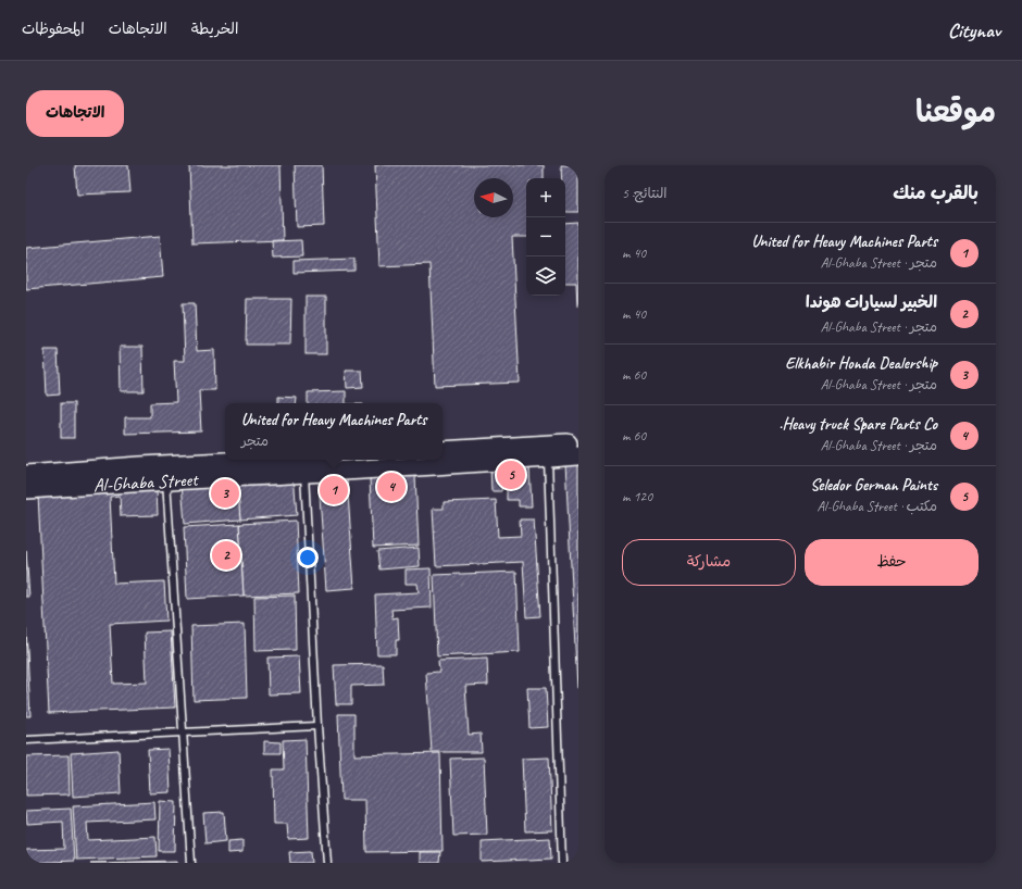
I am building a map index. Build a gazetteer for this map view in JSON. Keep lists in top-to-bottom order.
{
  "streets": {
    "main road": ["Al-Ghaba Street"]
  },
  "north": "left",
  "page": {
    "header": "Citynav",
    "nav": ["الخريطة", "الاتجاهات", "المحفوظات"],
    "title": "موقعنا",
    "buttons": [
      "الاتجاهات",
      ["حفظ", "مشاركة"]
    ],
    "heading": ["بالقرب منك", "النتائج: 5"],
    "map_buttons": ["+", "−"],
    "list": [
      {
        "mark": "1",
        "name": "United for Heavy Machines Parts",
        "note": "متجر · Al-Ghaba Street",
        "value": "40 m"
      },
      {
        "mark": "2",
        "name": "الخبير لسيارات هوندا",
        "note": "متجر · Al-Ghaba Street",
        "value": "40 m"
      },
      {
        "mark": "3",
        "name": "Elkhabir Honda Dealership",
        "note": "متجر · Al-Ghaba Street",
        "value": "60 m"
      },
      {
        "mark": "4",
        "name": "Heavy truck Spare Parts Co.",
        "note": "متجر · Al-Ghaba Street",
        "value": "60 m"
      },
      {
        "mark": "5",
        "name": "Seledor German Paints",
        "note": "مكتب · Al-Ghaba Street",
        "value": "120 m"
      }
    ],
    "popup": ["United for Heavy Machines Parts", "متجر"],
    "pins": [
      "5",
      "4",
      "1",
      "3",
      "2"
    ]
  }
}
